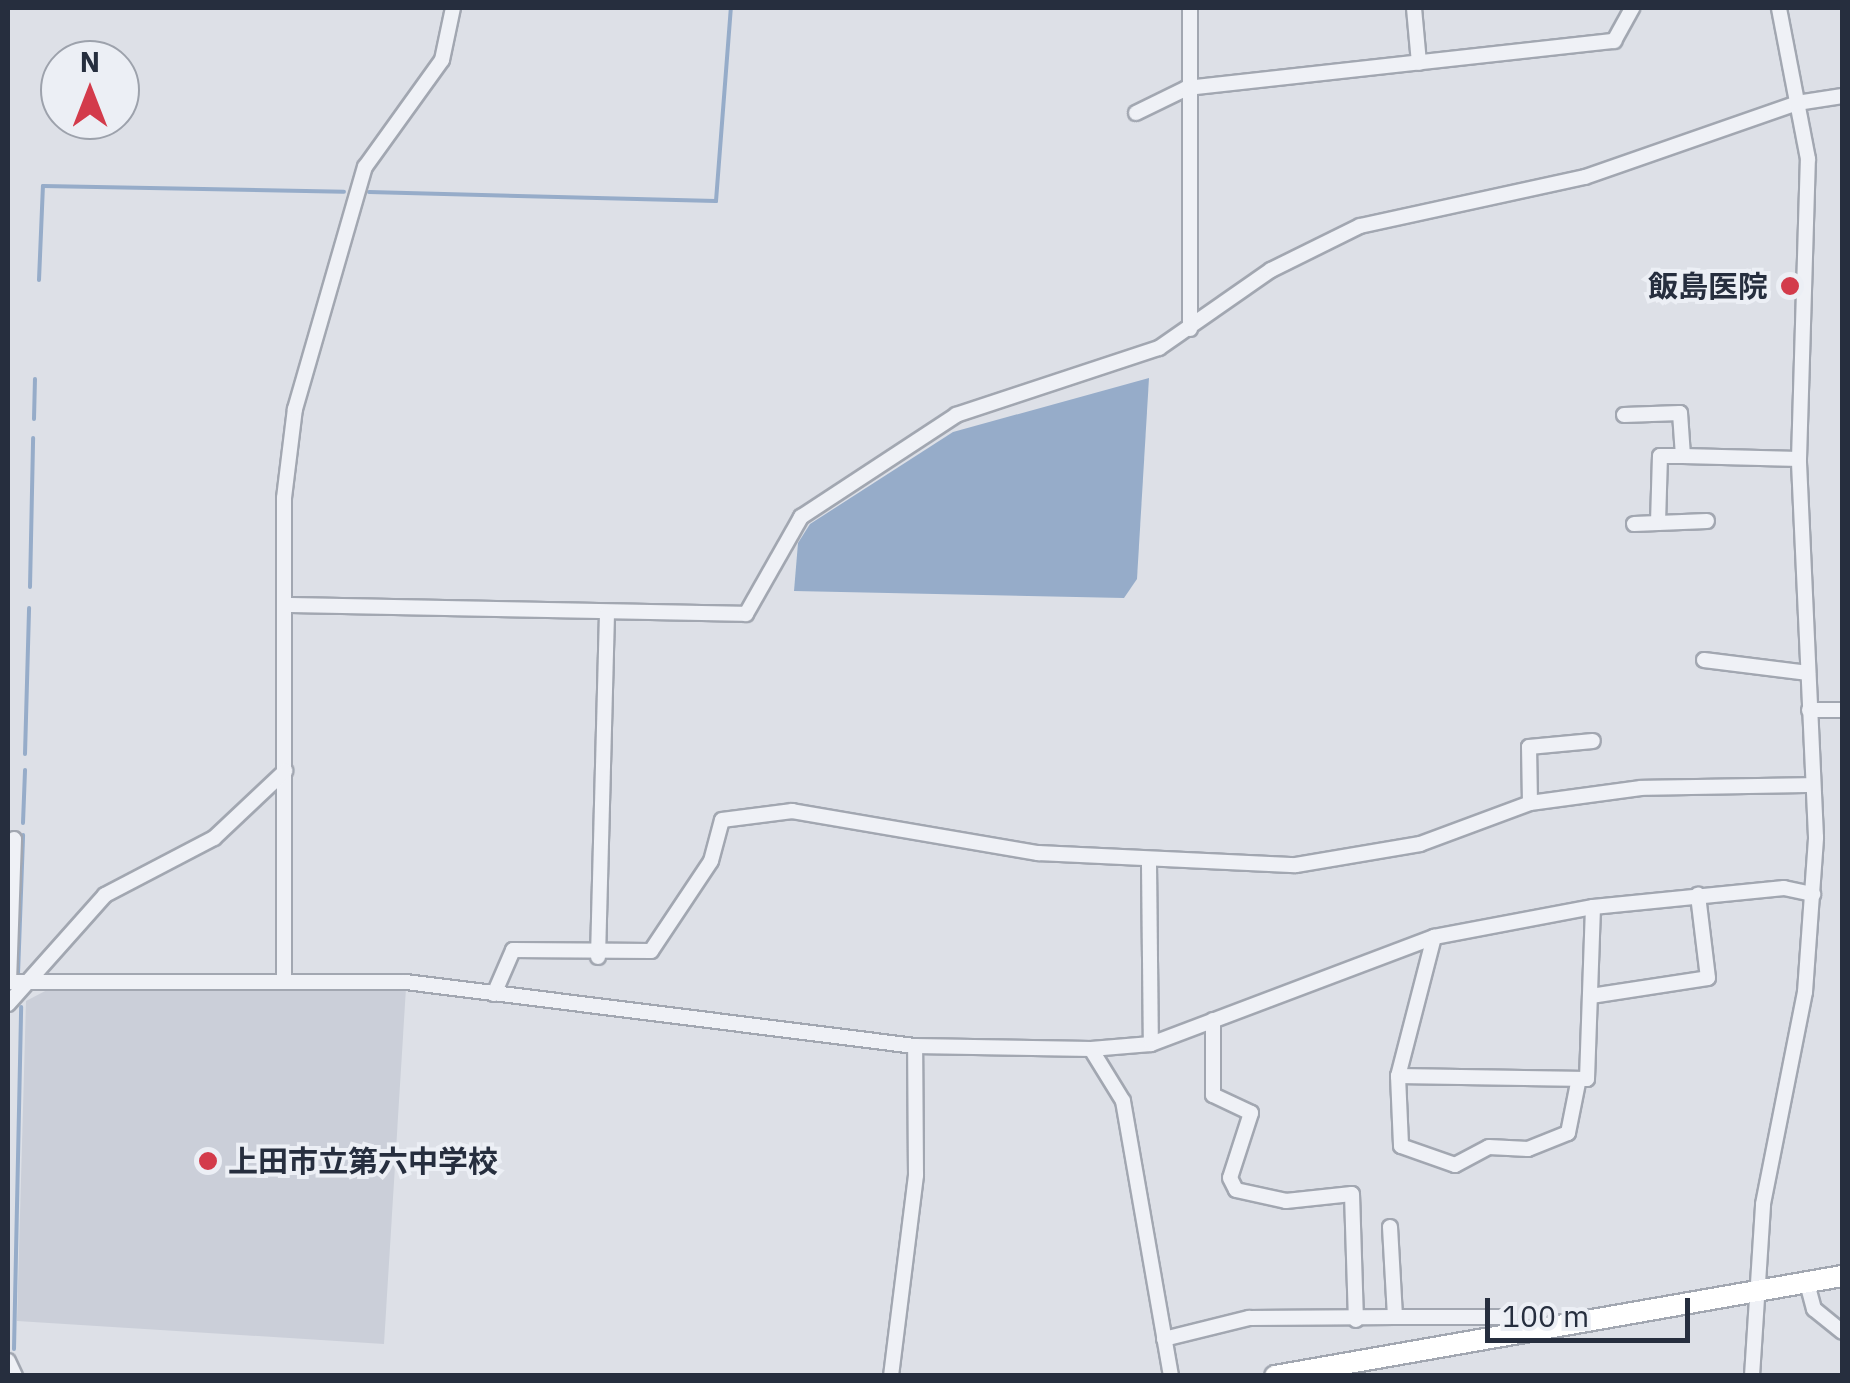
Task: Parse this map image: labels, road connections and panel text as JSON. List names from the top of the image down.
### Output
{
  "places": ["飯島医院", "上田市立第六中学校"],
  "scale_bar": "100 m",
  "north": "top"
}
